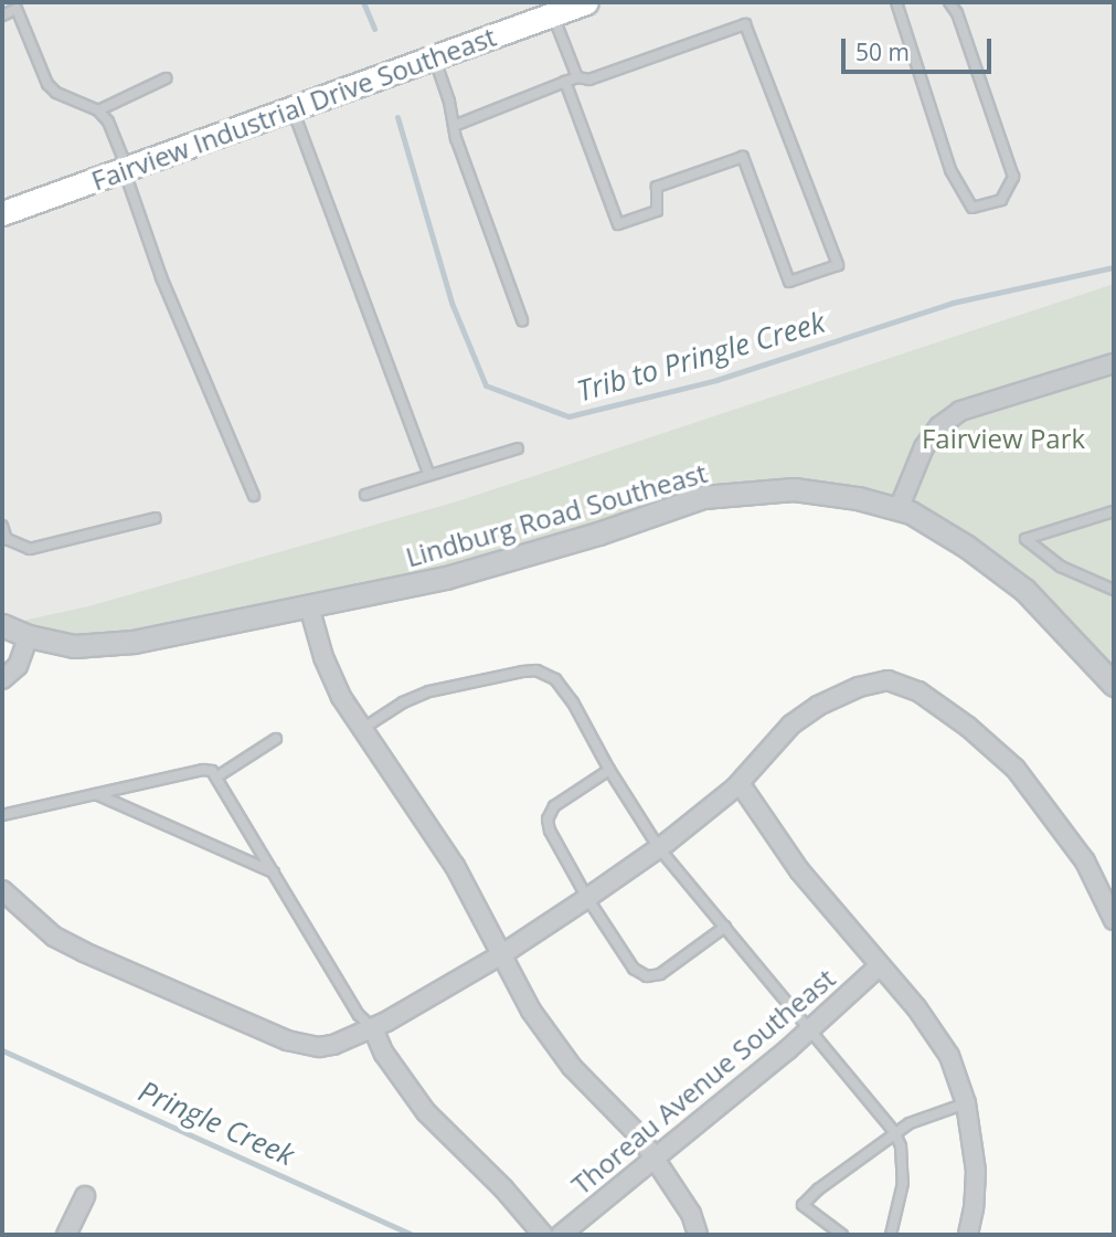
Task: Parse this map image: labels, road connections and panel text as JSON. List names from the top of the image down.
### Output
{
  "streets": {
    "main road": ["Fairview Industrial Drive Southeast"],
    "street": ["Lindburg Road Southeast", "Thoreau Avenue Southeast"]
  },
  "water": ["Trib to Pringle Creek", "Pringle Creek"],
  "parks": ["Fairview Park"],
  "scale_bar": "50 m"
}
